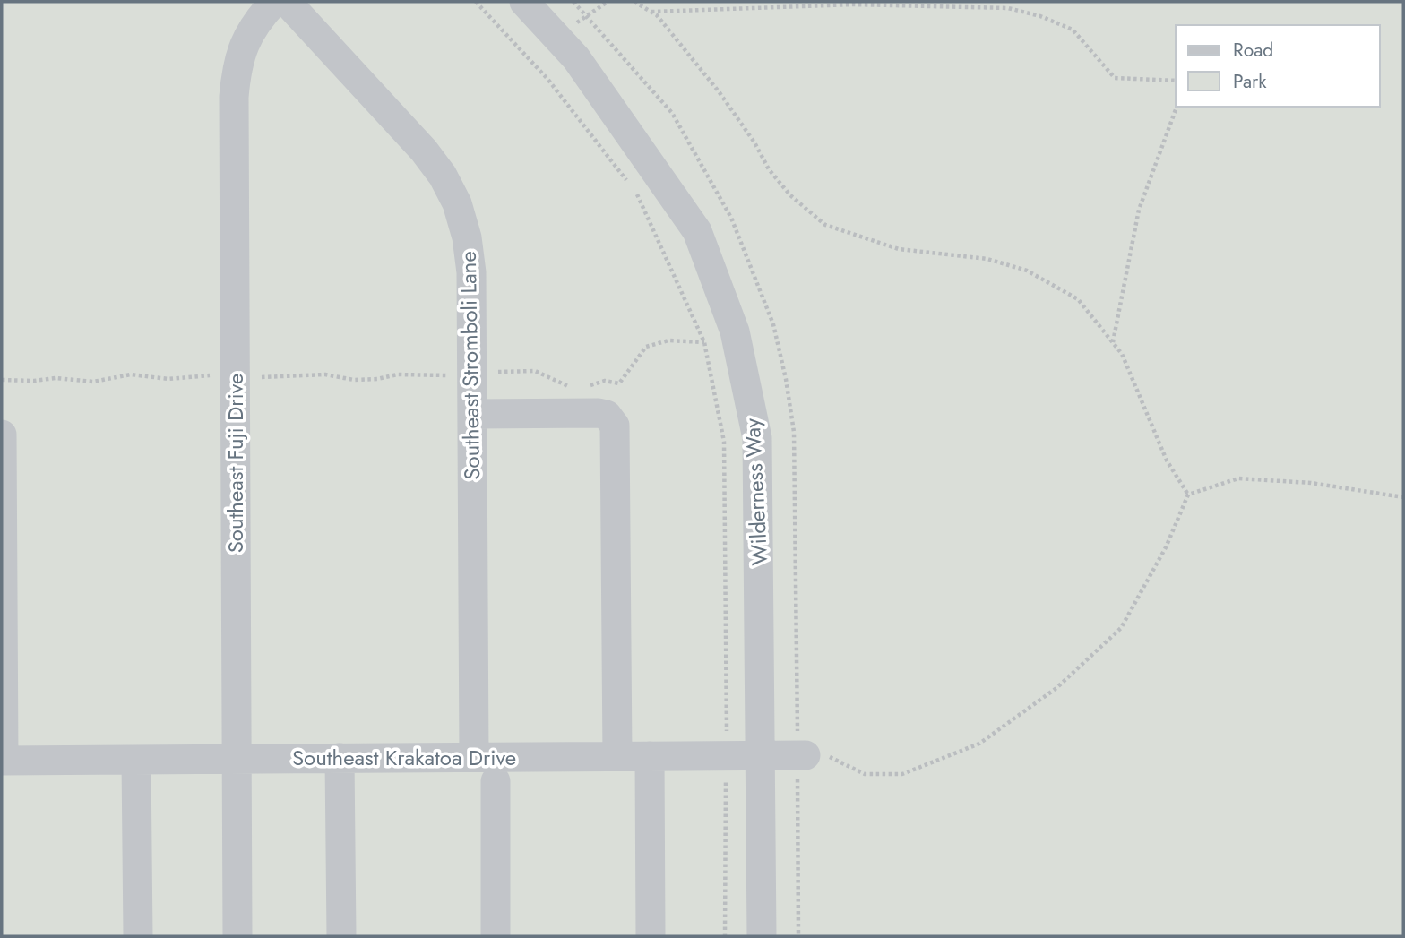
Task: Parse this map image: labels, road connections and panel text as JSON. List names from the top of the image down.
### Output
{
  "streets": {
    "street": [
      "Southeast Stromboli Lane",
      "Southeast Fuji Drive",
      "Wilderness Way",
      "Southeast Krakatoa Drive"
    ]
  },
  "crossings": [
    ["Southeast Stromboli Lane", "Southeast Krakatoa Drive"],
    ["Southeast Fuji Drive", "Southeast Krakatoa Drive"],
    ["Wilderness Way", "Southeast Krakatoa Drive"]
  ],
  "legend": ["Road", "Park"]
}
